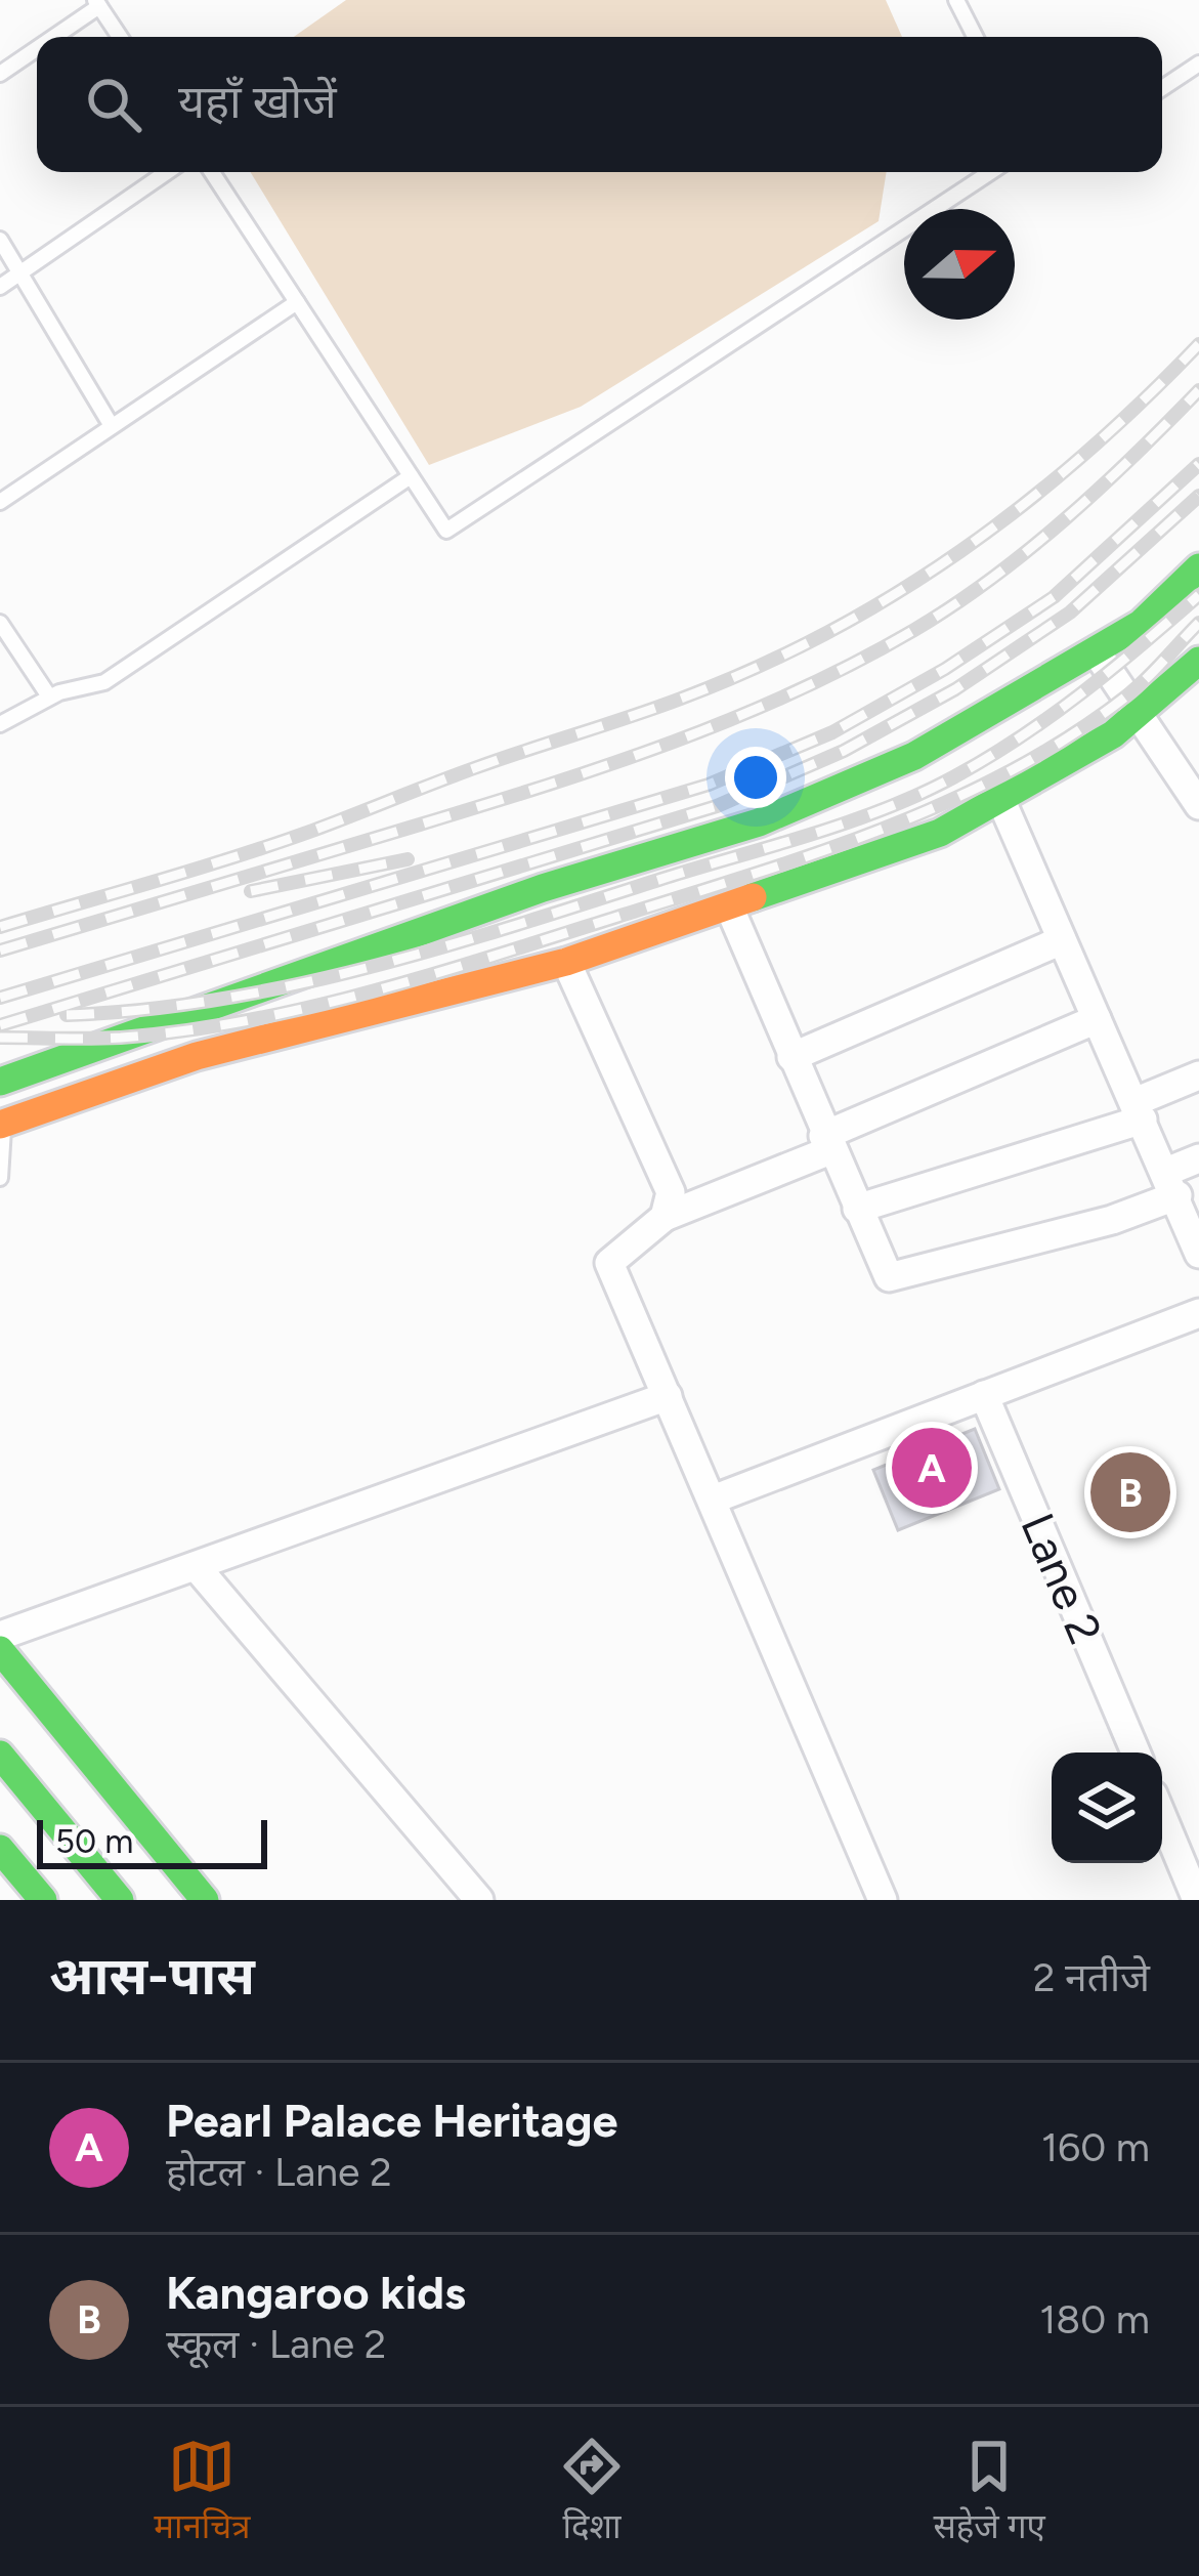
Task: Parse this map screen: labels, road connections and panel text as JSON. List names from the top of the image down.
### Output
{
  "streets": {
    "street": ["Lane 2"]
  },
  "scale_bar": "50 m",
  "north": "right",
  "page": {
    "search": "यहाँ खोजें",
    "pins": ["A", "B"],
    "scale": "50 m",
    "heading": ["आस-पास", "2 नतीजे"],
    "list": [
      {
        "mark": "A",
        "name": "Pearl Palace Heritage",
        "note": "होटल · Lane 2",
        "value": "160 m"
      },
      {
        "mark": "B",
        "name": "Kangaroo kids",
        "note": "स्कूल · Lane 2",
        "value": "180 m"
      }
    ],
    "nav": ["मानचित्र", "दिशा", "सहेजे गए"]
  }
}
